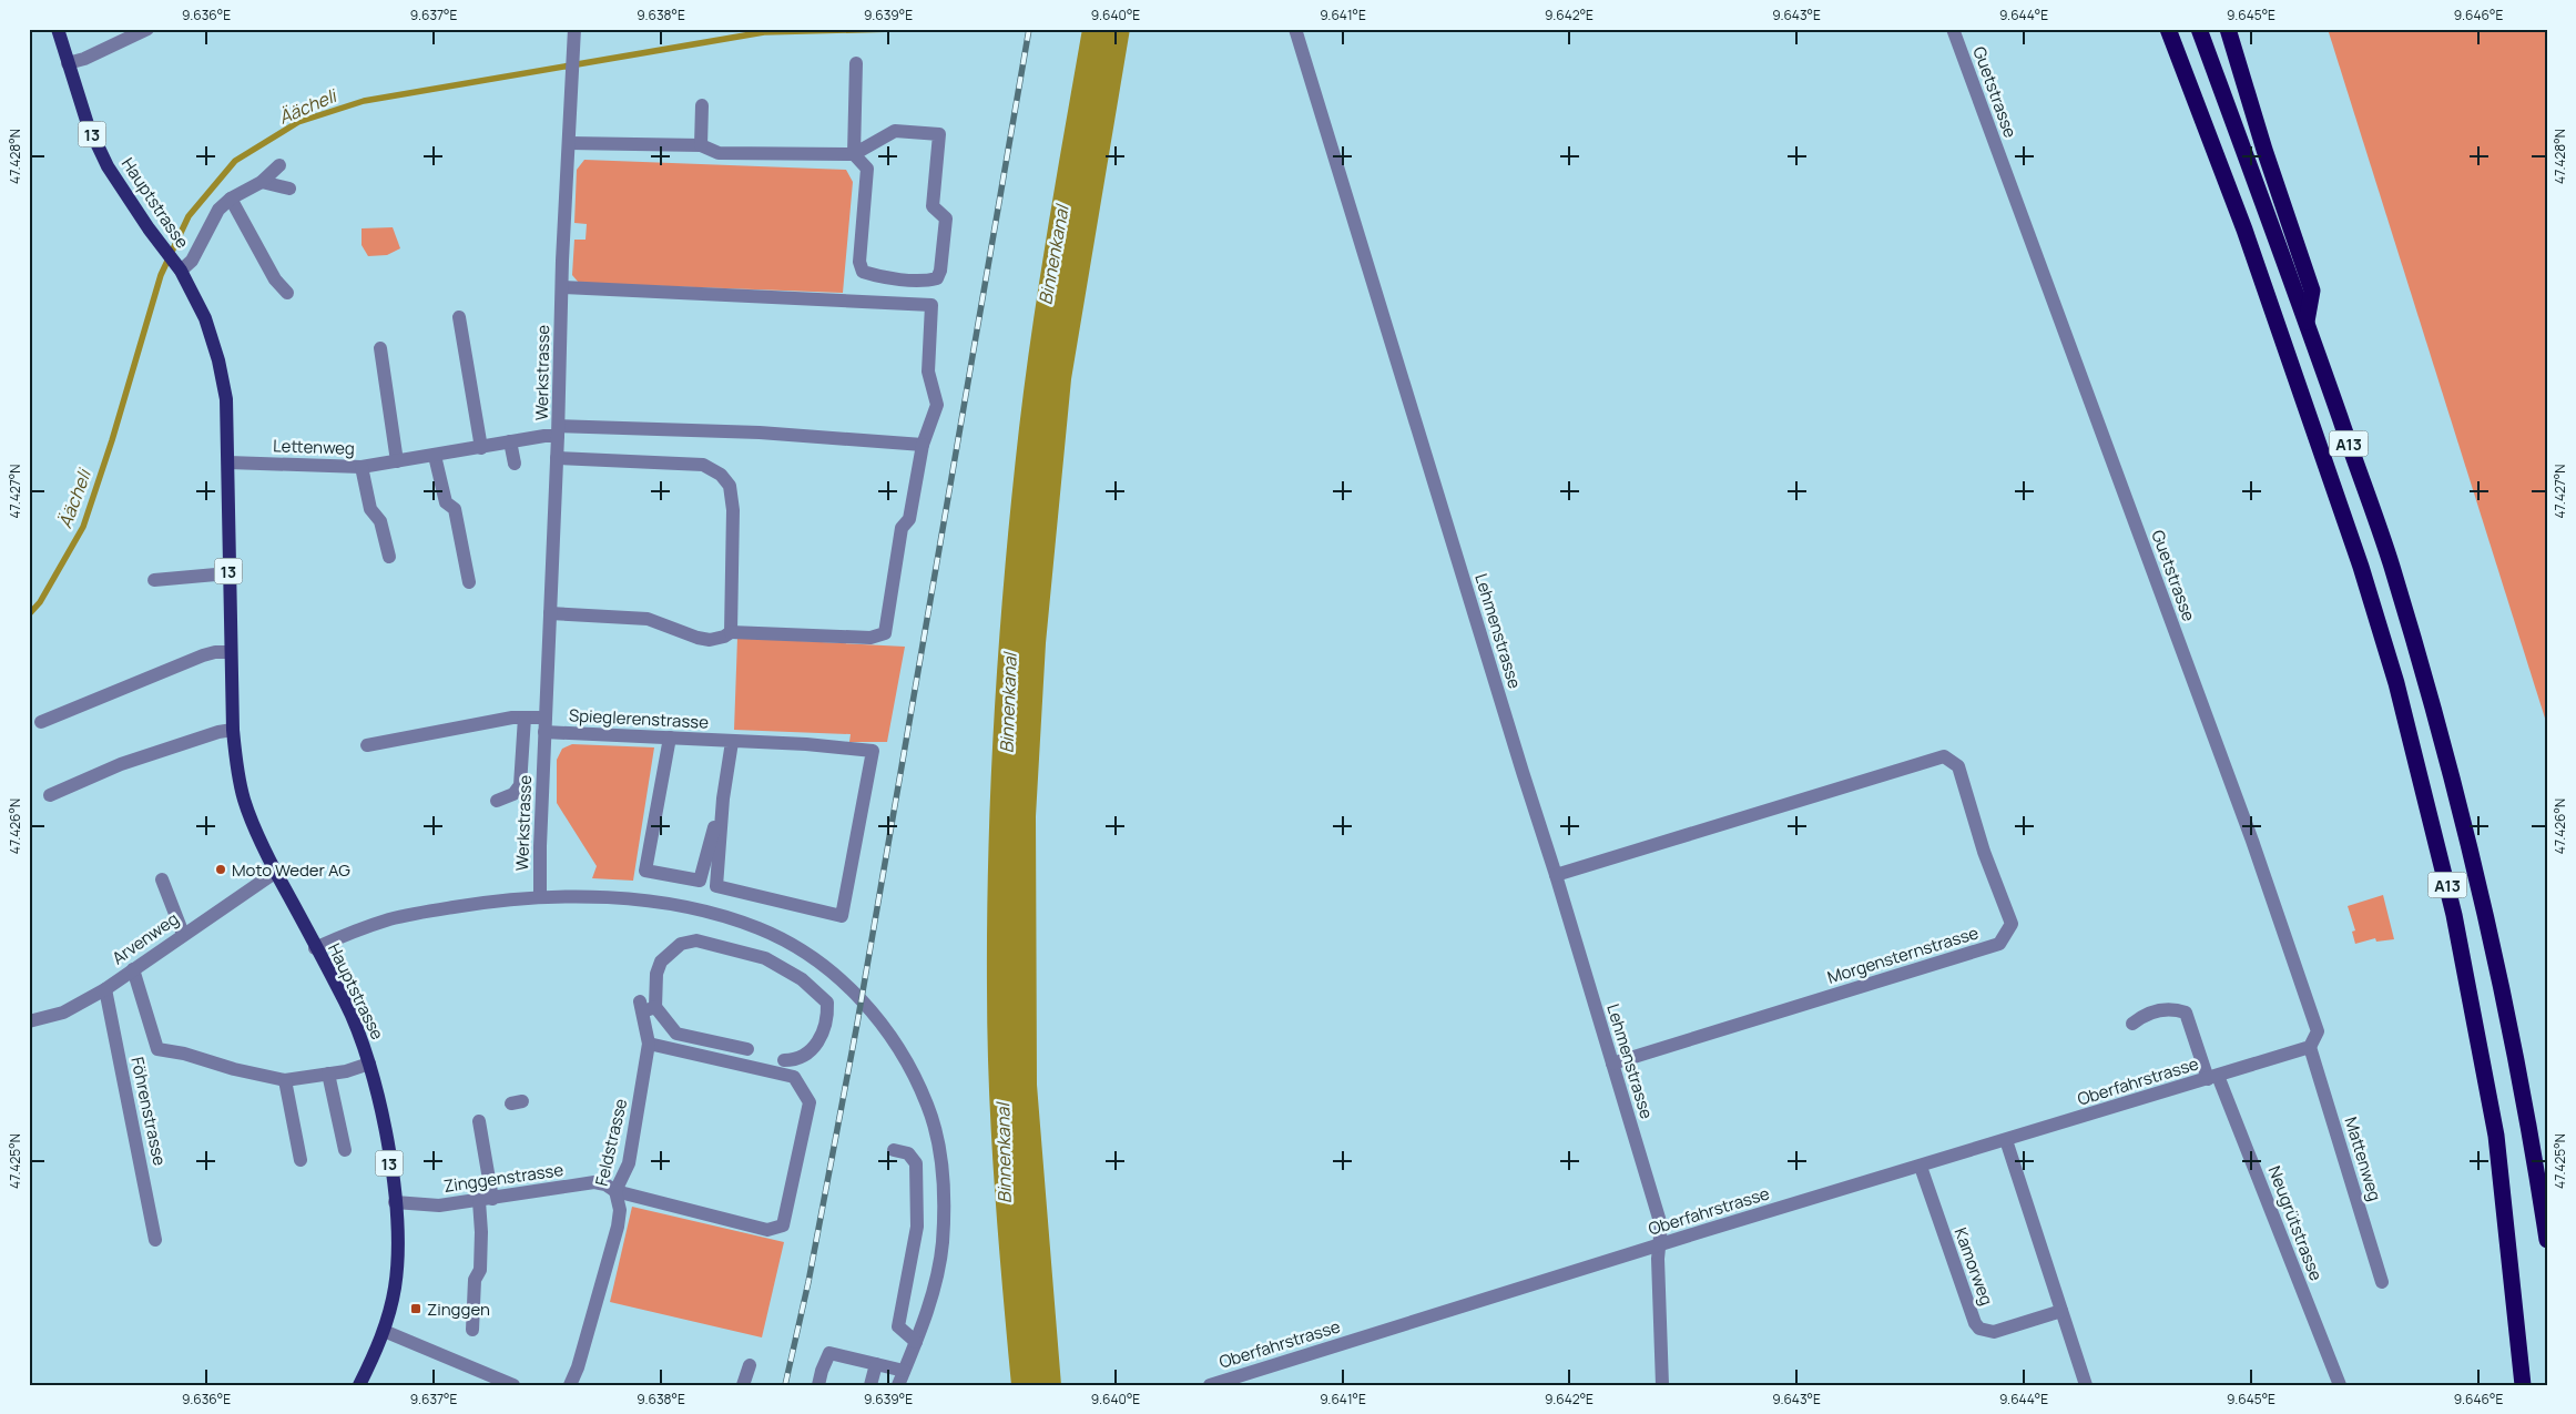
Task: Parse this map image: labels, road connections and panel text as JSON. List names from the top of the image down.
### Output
{
  "streets": {
    "highway": ["A13"],
    "main road": ["13", "Hauptstrasse"],
    "street": [
      "Guetstrasse",
      "Werkstrasse",
      "Lettenweg",
      "Lehmenstrasse",
      "Spieglerenstrasse",
      "Arvenweg",
      "Morgensternstrasse",
      "Oberfahrstrasse",
      "Föhrenstrasse",
      "Feldstrasse",
      "Mattenweg",
      "Zinggenstrasse",
      "Neugrütstrasse",
      "Kamorweg"
    ]
  },
  "crossings": [
    ["Guetstrasse", "Mattenweg"],
    ["Hauptstrasse", "Lettenweg"],
    ["Hauptstrasse", "Arvenweg"],
    ["Hauptstrasse", "Zinggenstrasse"],
    ["Werkstrasse", "Lettenweg"],
    ["Werkstrasse", "Spieglerenstrasse"],
    ["Lehmenstrasse", "Morgensternstrasse"],
    ["Lehmenstrasse", "Oberfahrstrasse"],
    ["Arvenweg", "Föhrenstrasse"],
    ["Oberfahrstrasse", "Neugrütstrasse"],
    ["Oberfahrstrasse", "Kamorweg"],
    ["Feldstrasse", "Zinggenstrasse"]
  ],
  "water": ["Äächeli", "Binnenkanal"],
  "places": {
    "other": ["Moto Weder AG"],
    "transit": ["Zinggen"]
  },
  "coordinates": [
    "9.636°E",
    "9.637°E",
    "9.638°E",
    "9.639°E",
    "9.640°E",
    "9.641°E",
    "9.642°E",
    "9.643°E",
    "9.644°E",
    "9.645°E",
    "9.646°E",
    "47.428°N",
    "47.427°N",
    "47.426°N",
    "47.425°N"
  ]
}
